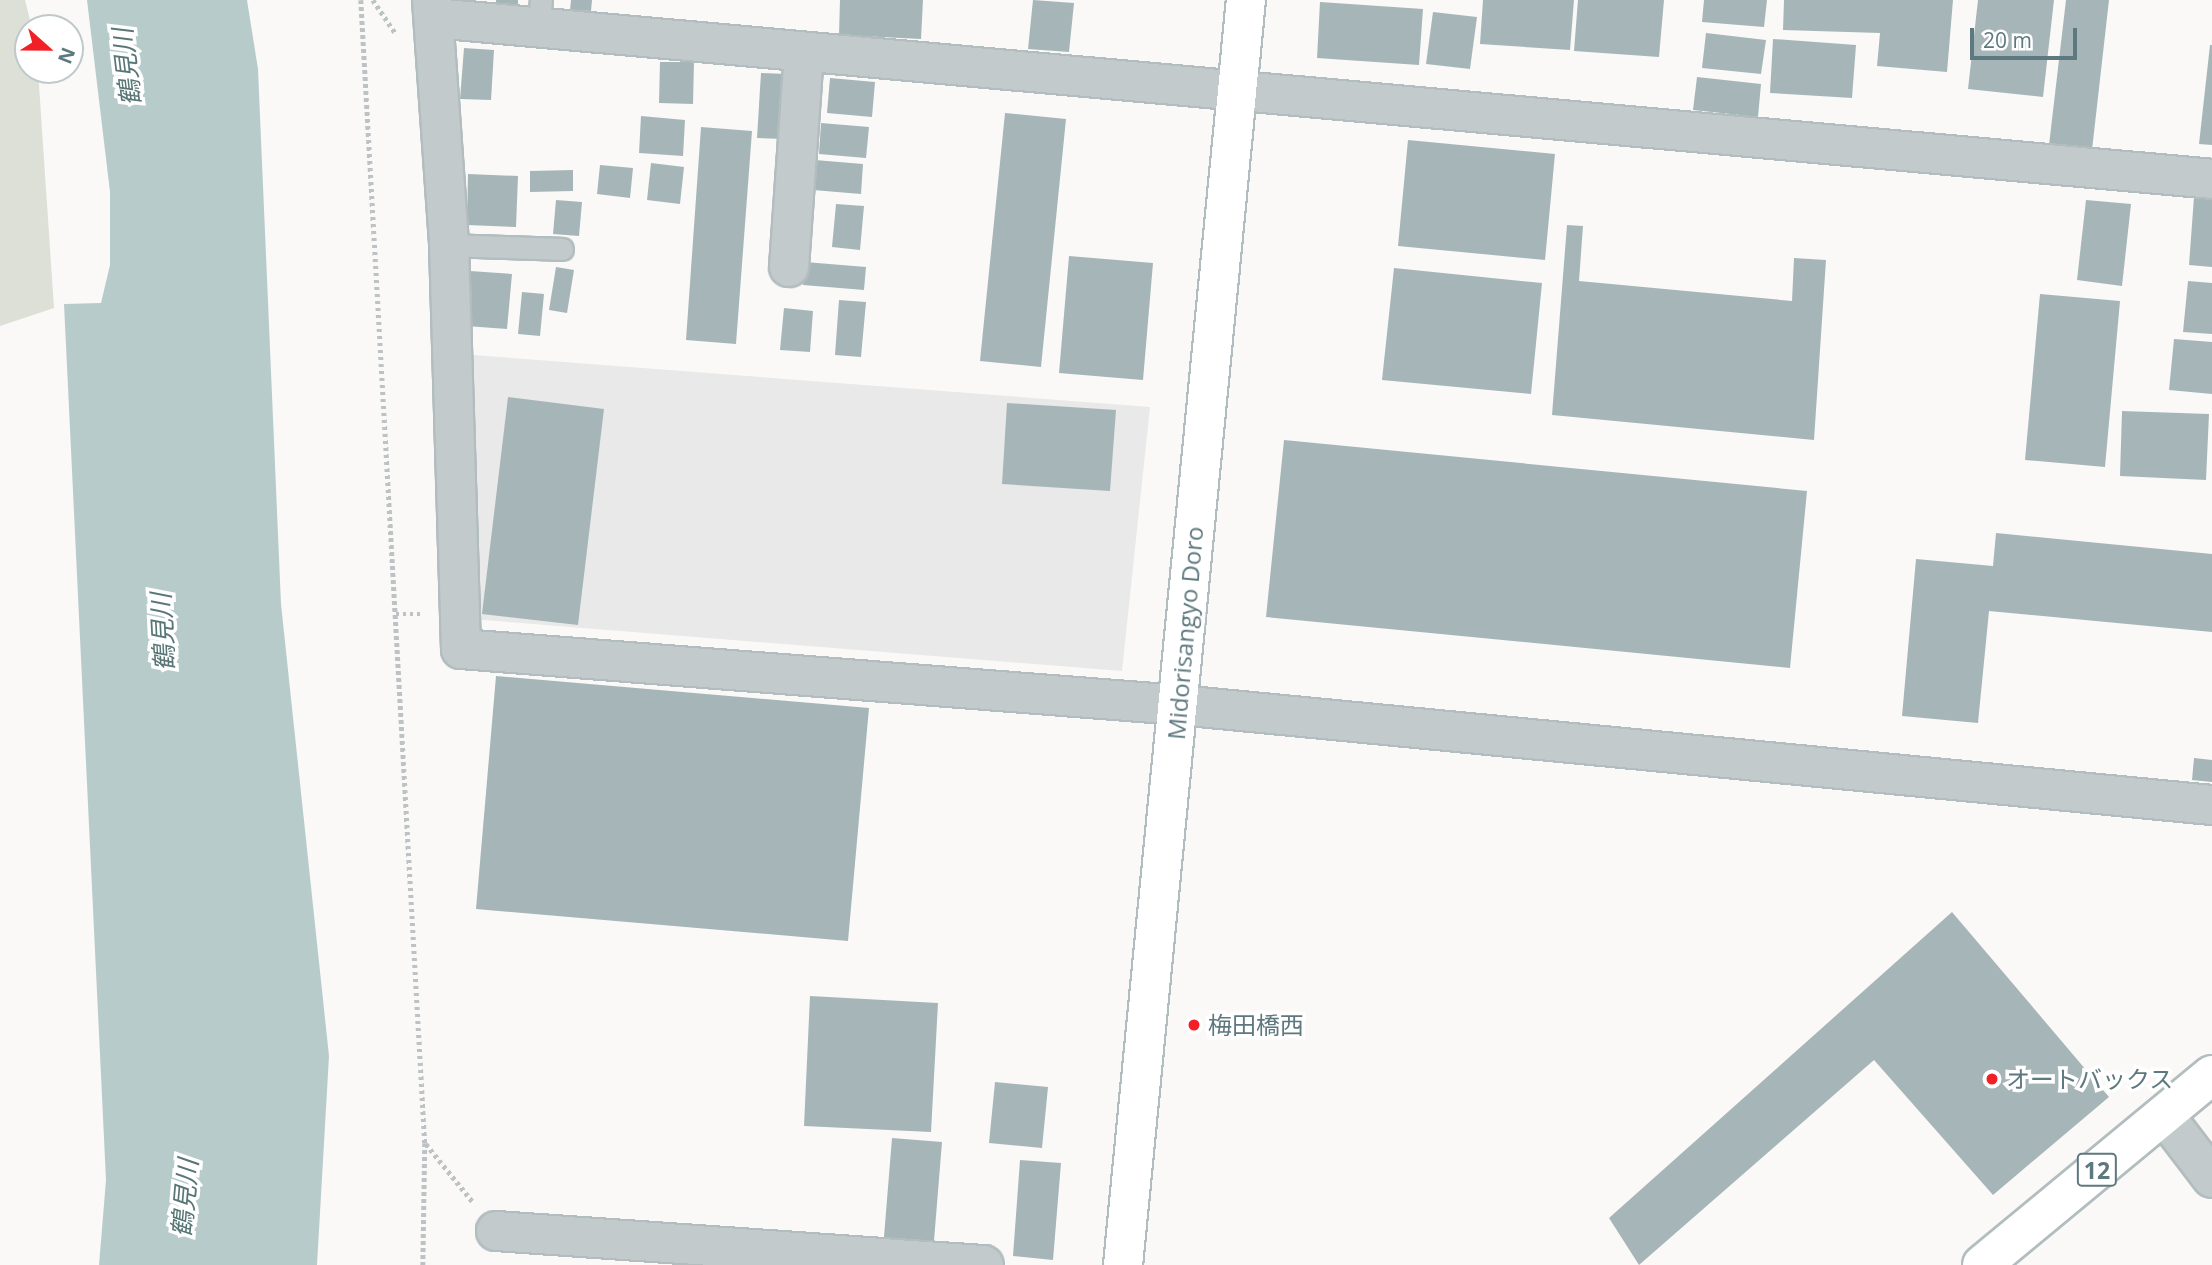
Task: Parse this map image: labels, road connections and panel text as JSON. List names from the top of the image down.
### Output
{
  "streets": {
    "street": ["Midorisangyo Doro", "12"]
  },
  "water": ["鶴見川"],
  "places": ["梅田橋西", "オートバックス"],
  "scale_bar": "20 m",
  "north": "right"
}
